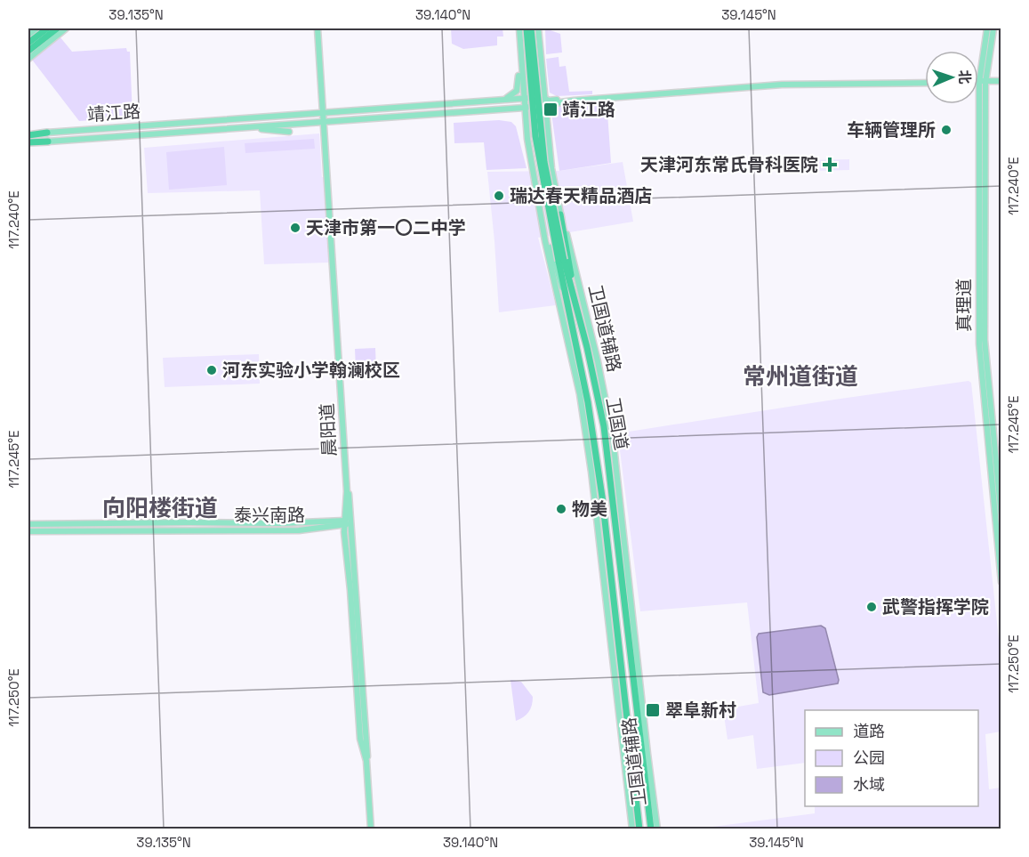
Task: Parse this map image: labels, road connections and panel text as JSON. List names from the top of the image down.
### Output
{
  "streets": {
    "highway": ["靖江路", "卫国道"],
    "main road": [
      "真理道",
      "卫国道辅路",
      "晨阳道",
      "泰兴南路"
    ]
  },
  "crossings": [
    ["靖江路", "卫国道辅路"],
    ["靖江路", "晨阳道"],
    ["晨阳道", "泰兴南路"]
  ],
  "districts": ["常州道街道", "向阳楼街道"],
  "places": {
    "transit": ["靖江路", "翠阜新村"],
    "other": [
      "车辆管理所",
      "瑞达春天精品酒店",
      "天津市第一〇二中学",
      "河东实验小学翰澜校区",
      "物美",
      "武警指挥学院"
    ],
    "health": ["天津河东常氏骨科医院"]
  },
  "legend": ["道路", "公园", "水域"],
  "north": "right",
  "coordinates": [
    "39.135°N",
    "39.140°N",
    "39.145°N",
    "117.240°E",
    "117.245°E",
    "117.250°E"
  ]
}
